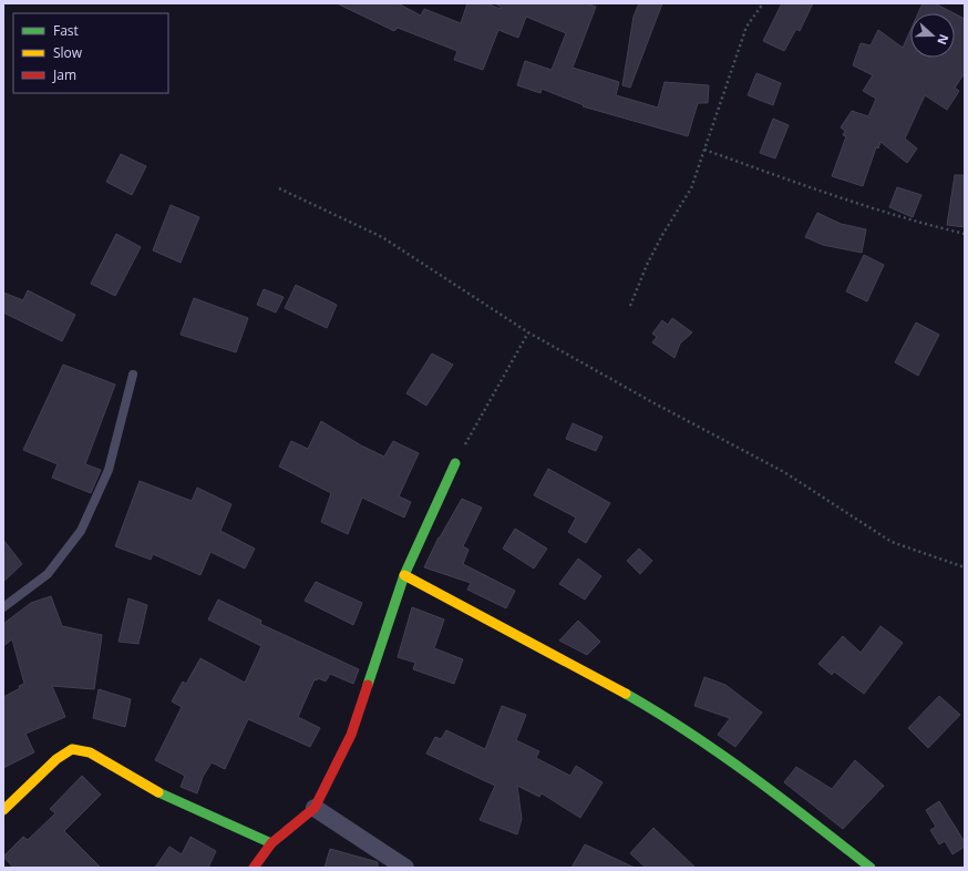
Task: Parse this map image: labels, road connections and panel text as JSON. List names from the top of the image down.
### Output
{
  "legend": ["Fast", "Slow", "Jam"],
  "north": "right"
}
